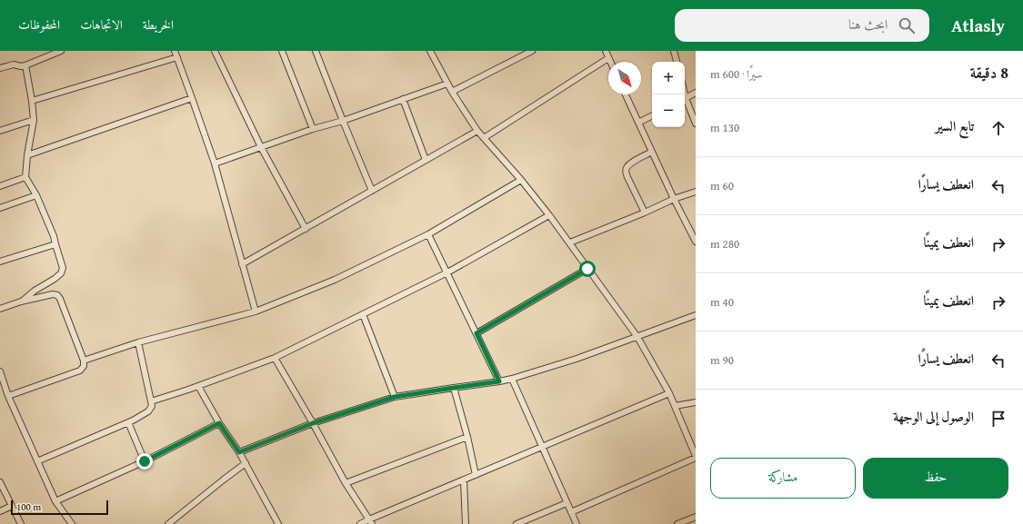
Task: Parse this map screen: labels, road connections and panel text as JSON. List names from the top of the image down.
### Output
{
  "scale_bar": "100 m",
  "north": "bottom right",
  "page": {
    "header": "Atlasly",
    "search": "ابحث هنا",
    "nav": ["الخريطة", "الاتجاهات", "المحفوظات"],
    "heading": ["8 دقيقة", "سيرًا · 600 m"],
    "map_buttons": ["+", "−"],
    "list": [
      ["تابع السير", "130 m"],
      ["انعطف يسارًا", "60 m"],
      ["انعطف يمينًا", "280 m"],
      ["انعطف يمينًا", "40 m"],
      ["انعطف يسارًا", "90 m"],
      "الوصول إلى الوجهة"
    ],
    "buttons": ["حفظ", "مشاركة"],
    "scale": "100 m"
  }
}
